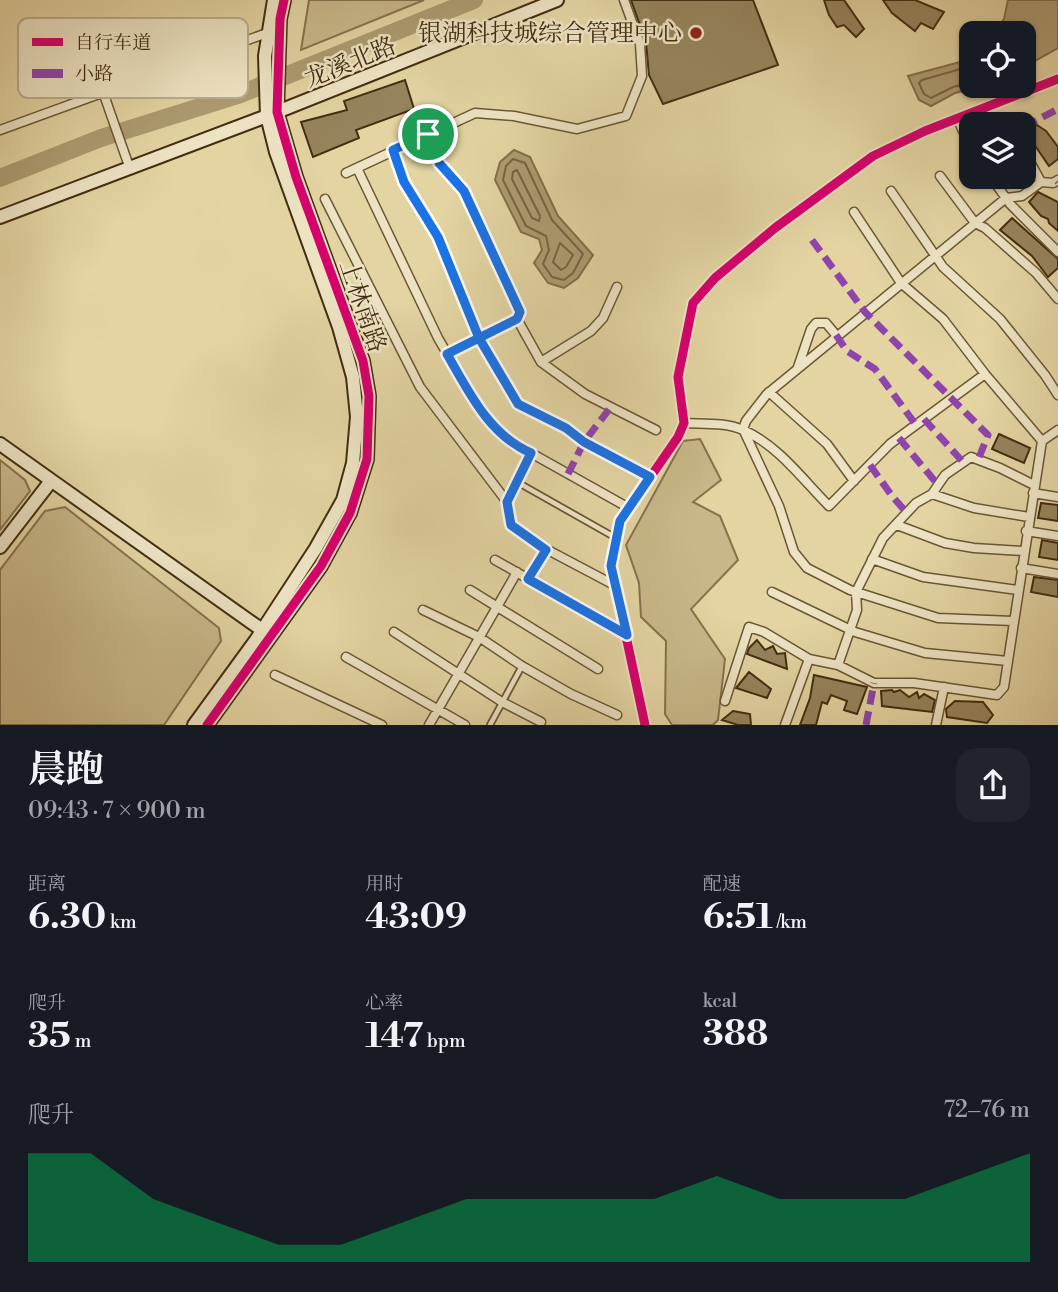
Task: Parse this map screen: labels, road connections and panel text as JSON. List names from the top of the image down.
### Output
{
  "streets": {
    "street": ["龙溪北路", "上林南路"]
  },
  "crossings": [
    ["龙溪北路", "上林南路"]
  ],
  "places": ["银湖科技城综合管理中心"],
  "legend": ["自行车道", "小路"],
  "page": {
    "heading": ["晨跑", "09:43 · 7 × 900 m"],
    "stats": [
      ["距离", "6.30 km"],
      ["用时", "43:09"],
      ["配速", "6:51 /km"],
      ["爬升", "35 m"],
      ["心率", "147 bpm"],
      ["kcal", "388"]
    ],
    "chart": ["爬升", "72–76 m"]
  }
}
